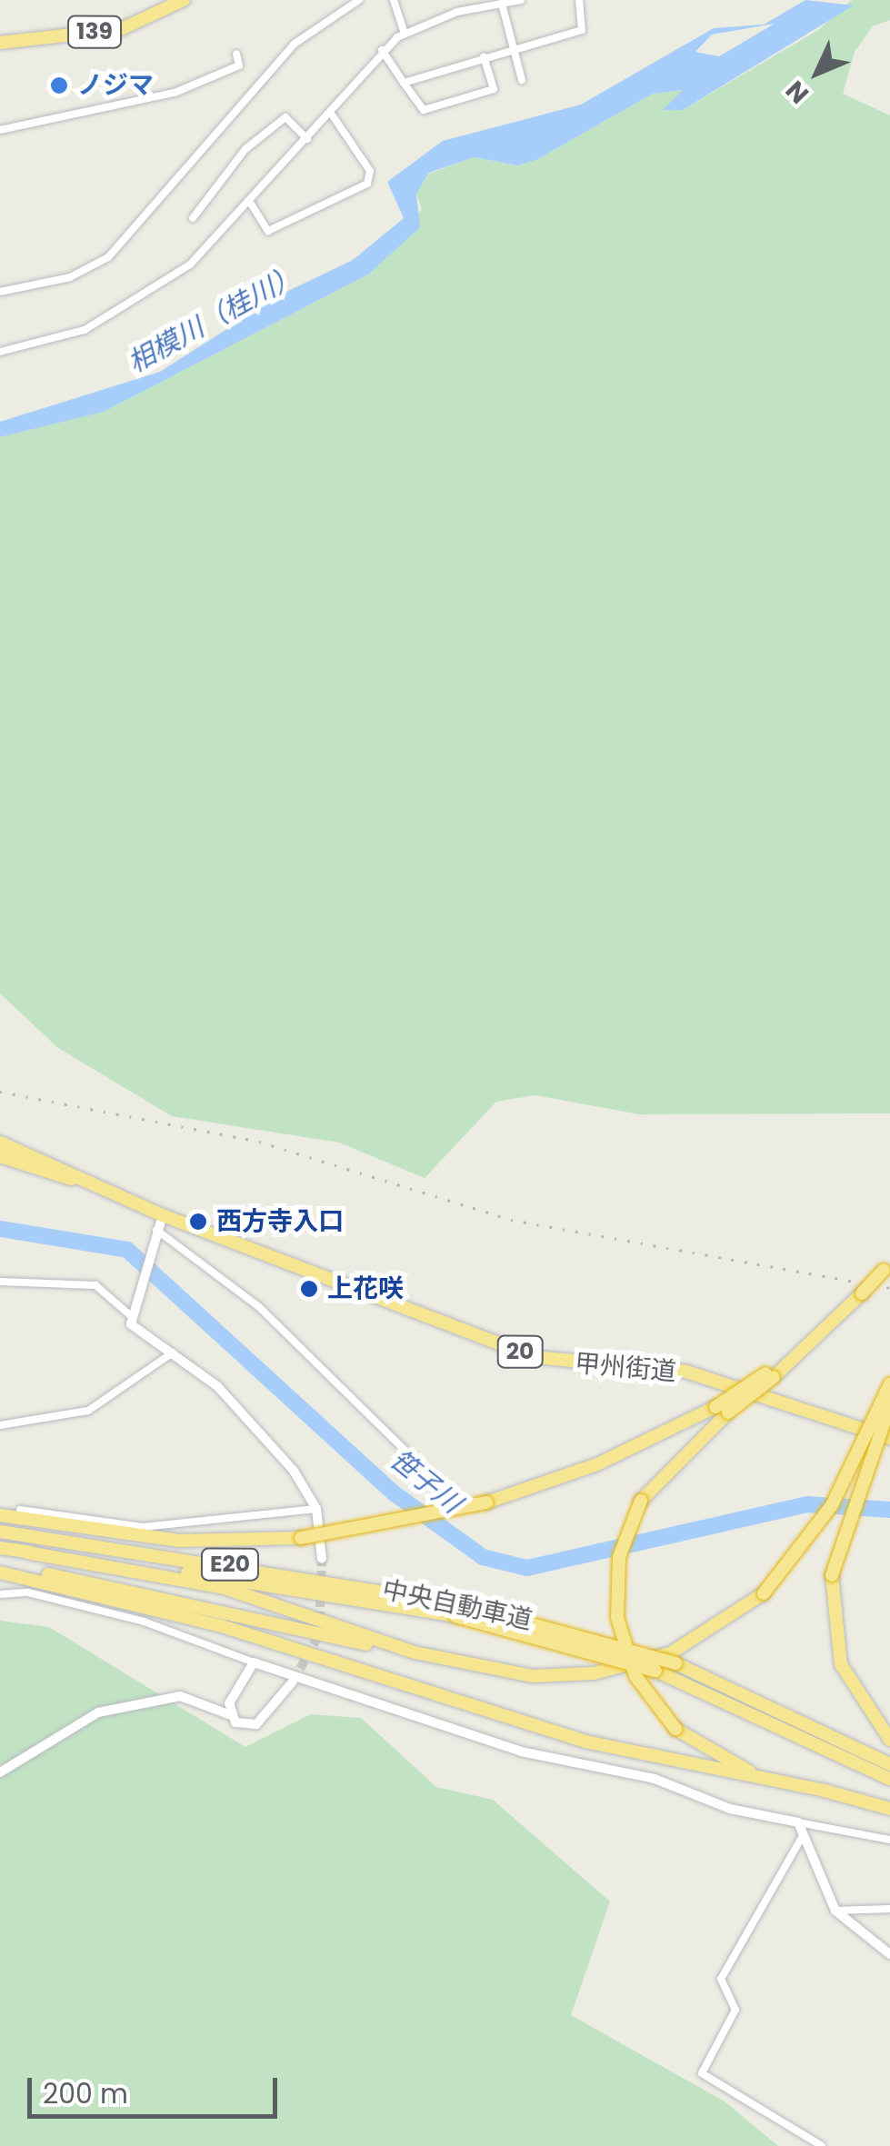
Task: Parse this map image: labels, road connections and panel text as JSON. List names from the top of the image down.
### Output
{
  "streets": {
    "highway": [
      "139",
      "20",
      "甲州街道",
      "E20",
      "中央自動車道"
    ]
  },
  "water": ["相模川（桂川）", "笹子川"],
  "places": ["ノジマ", "西方寺入口", "上花咲"],
  "scale_bar": "200 m",
  "north": "bottom left"
}
